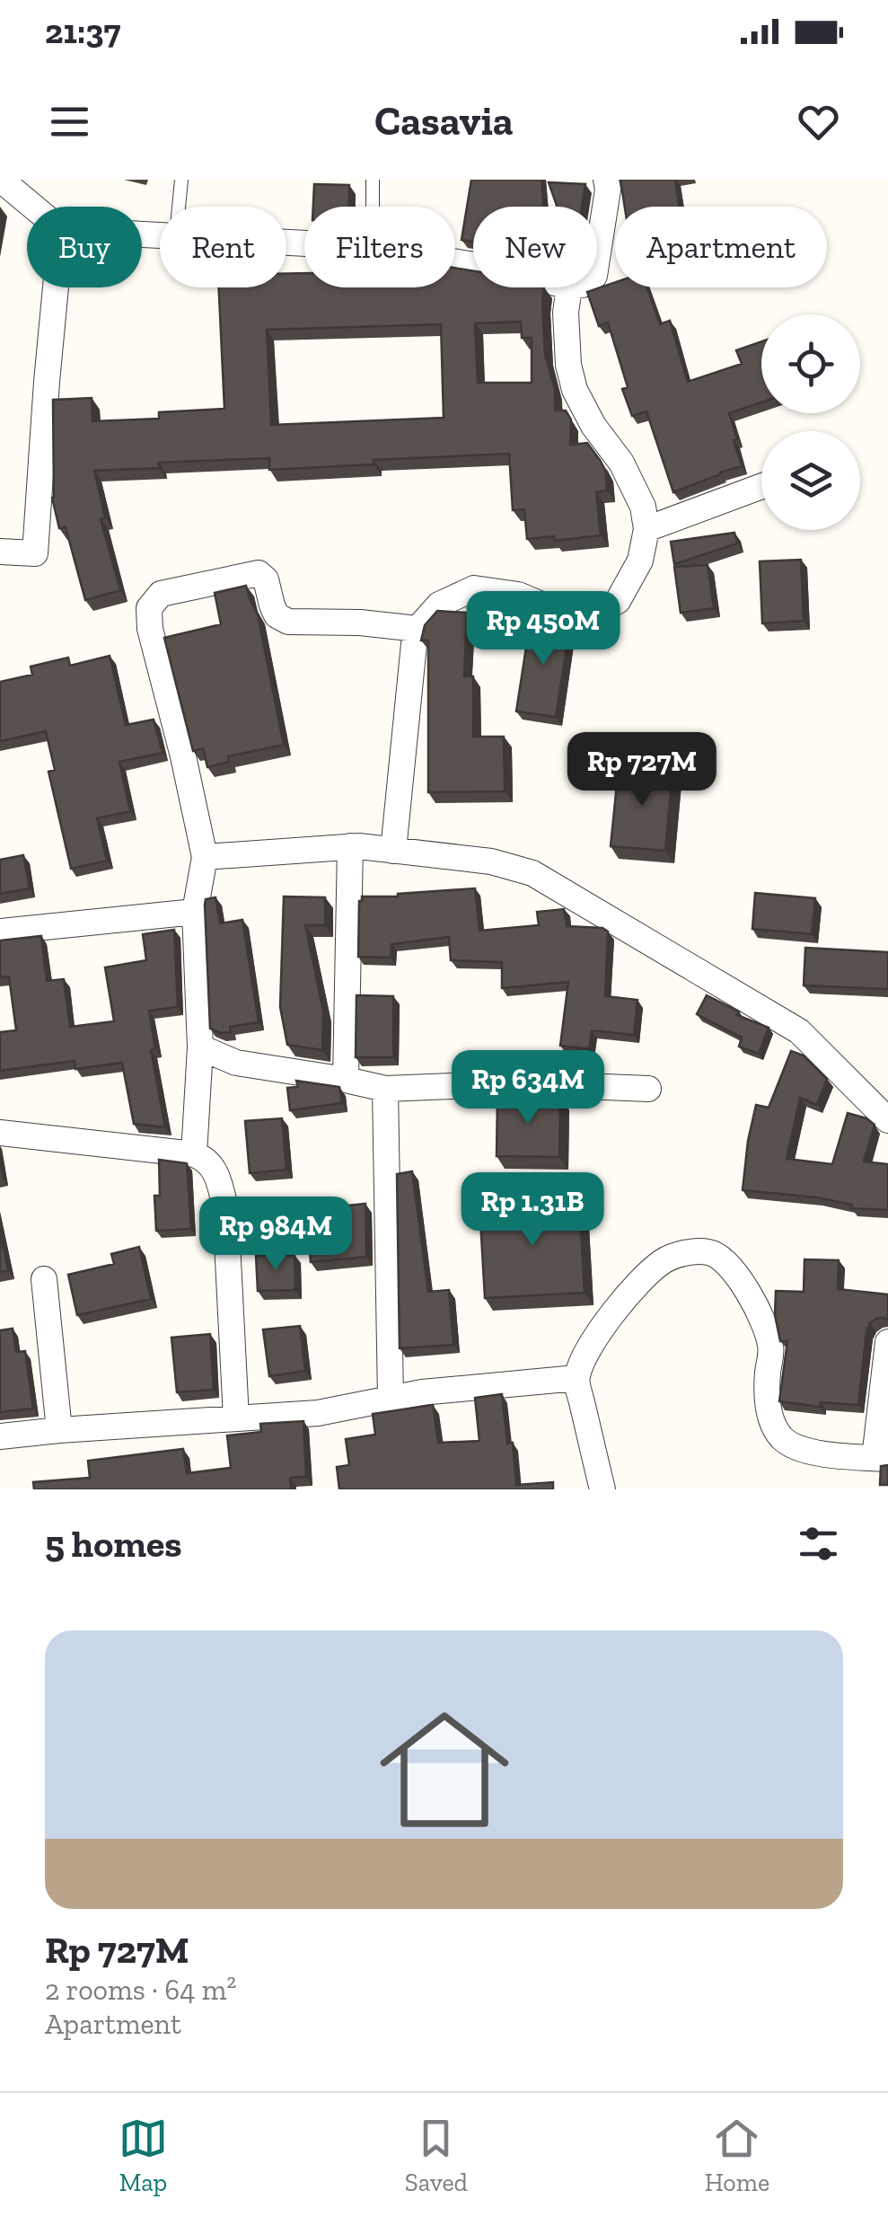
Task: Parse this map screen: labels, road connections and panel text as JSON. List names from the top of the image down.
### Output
{
  "page": {
    "status": "21:37",
    "header": "Casavia",
    "chip": [
      "Buy",
      "Rent",
      "Filters",
      "New",
      "Apartment"
    ],
    "price": [
      "Rp 450M",
      "Rp 727M",
      "Rp 634M",
      "Rp 1.31B",
      "Rp 984M"
    ],
    "heading": "5 homes",
    "list": [
      {
        "name": "Rp 727M",
        "note": "2 rooms · 64 m² · Apartment"
      }
    ],
    "tabs": ["Map", "Saved", "Home"]
  }
}
